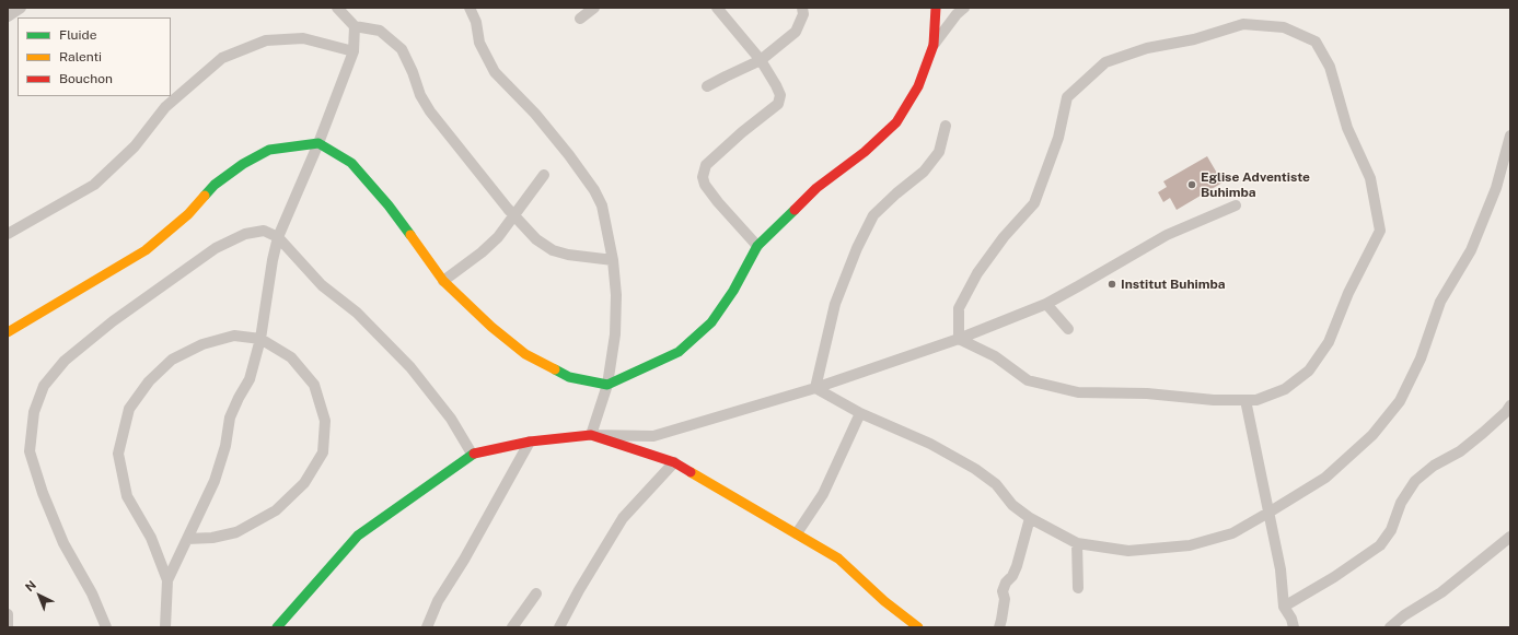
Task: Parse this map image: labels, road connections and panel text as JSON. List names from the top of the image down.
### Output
{
  "places": ["Eglise Adventiste Buhimba", "Institut Buhimba"],
  "legend": ["Fluide", "Ralenti", "Bouchon"],
  "north": "top left"
}
